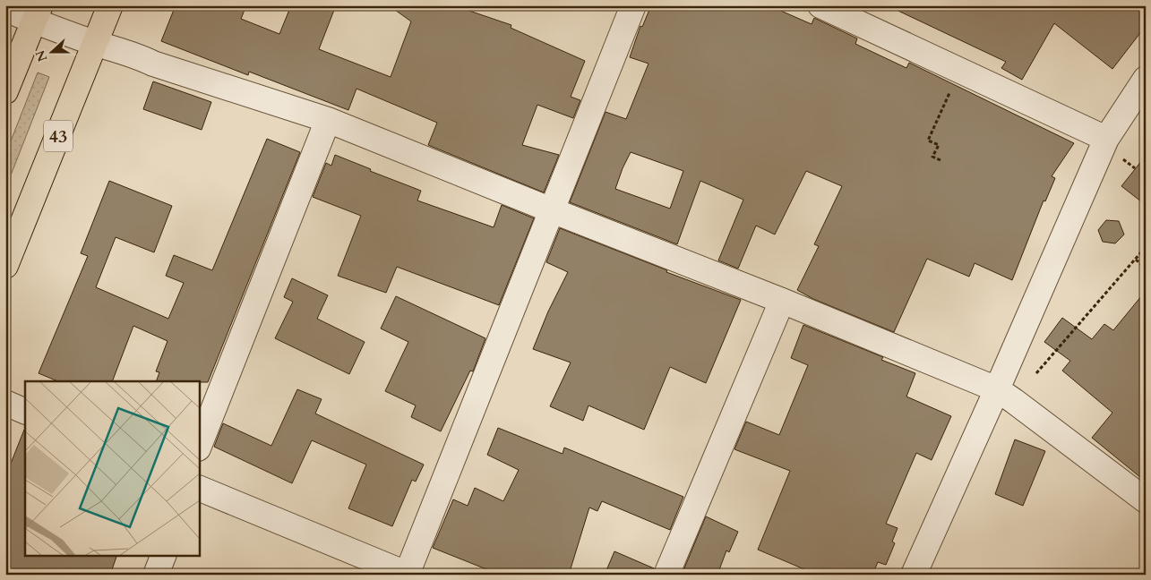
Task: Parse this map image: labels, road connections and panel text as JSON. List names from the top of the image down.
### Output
{
  "streets": {
    "main road": ["43"]
  },
  "north": "left"
}
